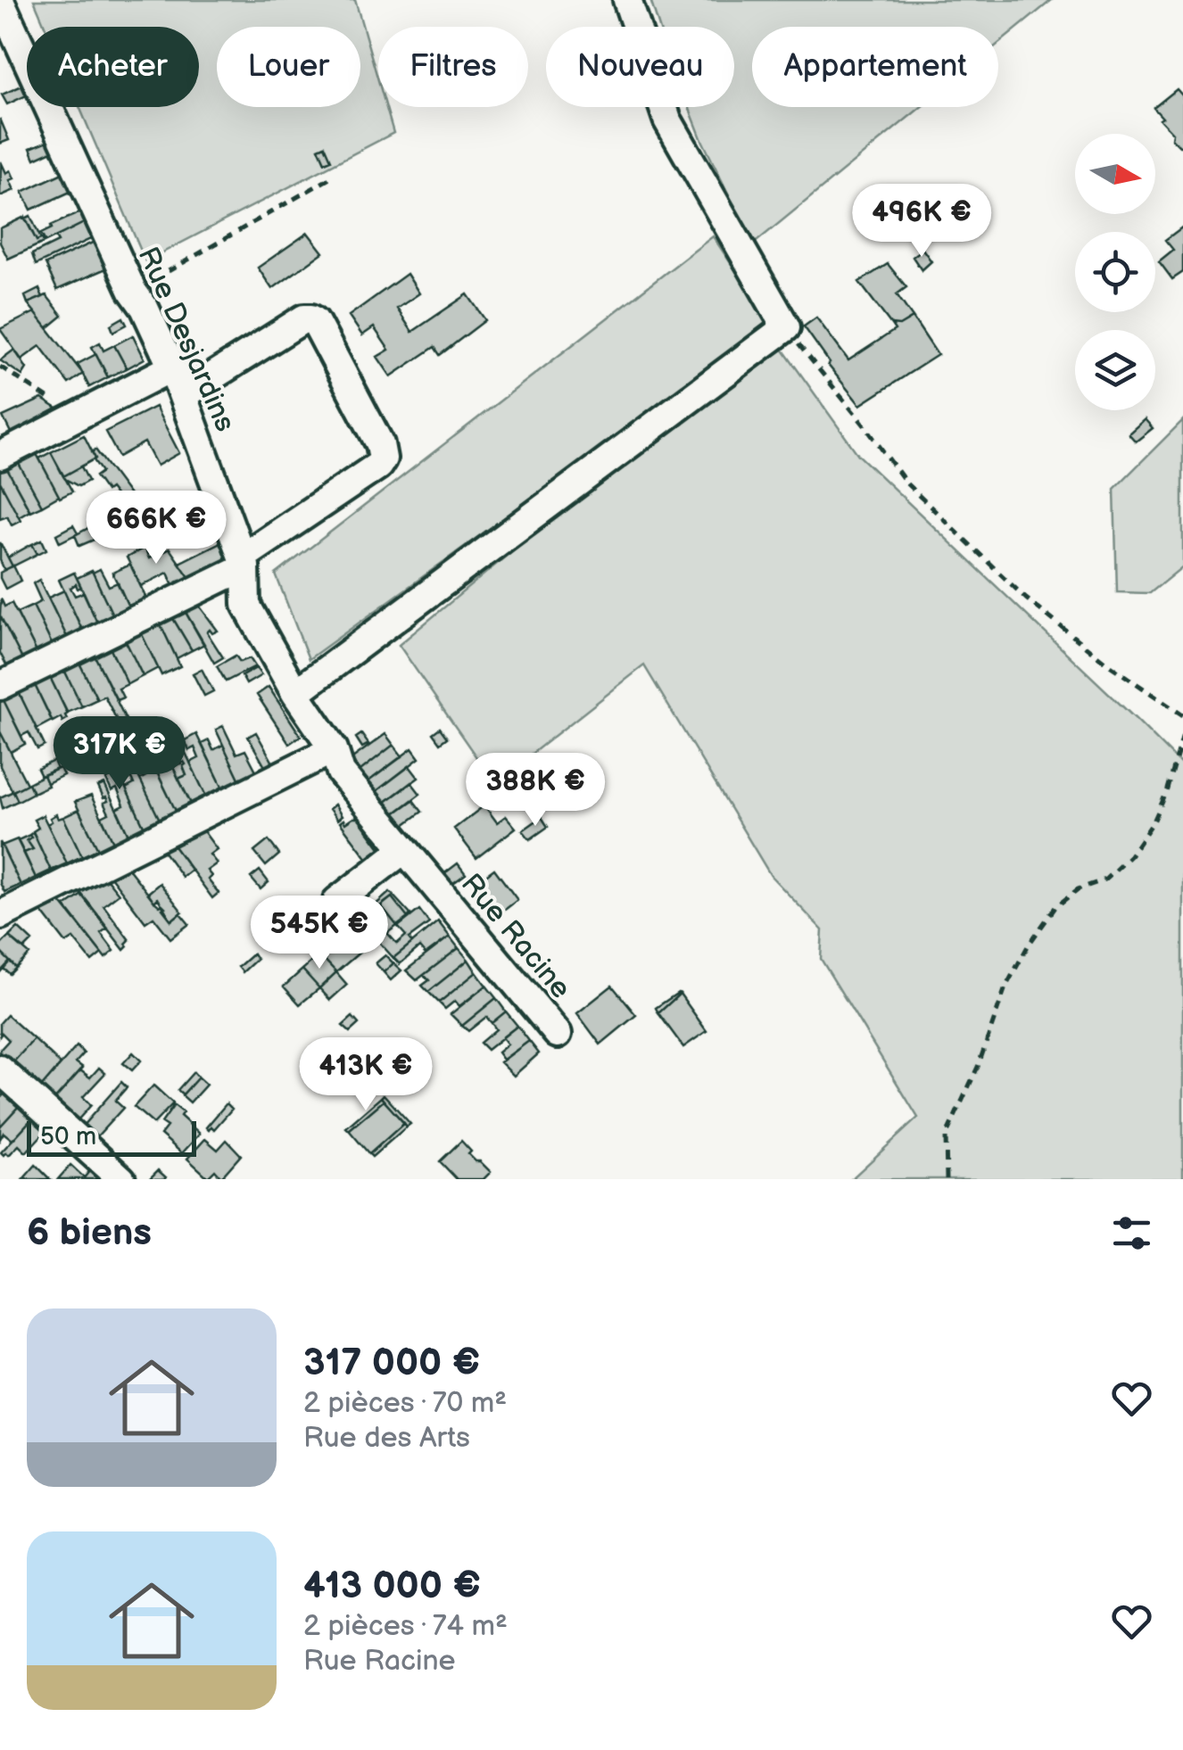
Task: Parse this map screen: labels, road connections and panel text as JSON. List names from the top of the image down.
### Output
{
  "streets": {
    "street": ["Rue Desjardins", "Rue Racine"]
  },
  "crossings": [
    ["Rue Desjardins", "Rue Racine"]
  ],
  "scale_bar": "50 m",
  "north": "right",
  "page": {
    "chip": [
      "Acheter",
      "Louer",
      "Filtres",
      "Nouveau",
      "Appartement"
    ],
    "price": [
      "496K €",
      "666K €",
      "317K €",
      "388K €",
      "545K €",
      "413K €"
    ],
    "scale": "50 m",
    "heading": "6 biens",
    "list": [
      {
        "name": "317 000 €",
        "note": "2 pièces · 70 m² · Rue des Arts"
      },
      {
        "name": "413 000 €",
        "note": "2 pièces · 74 m² · Rue Racine"
      }
    ]
  }
}
